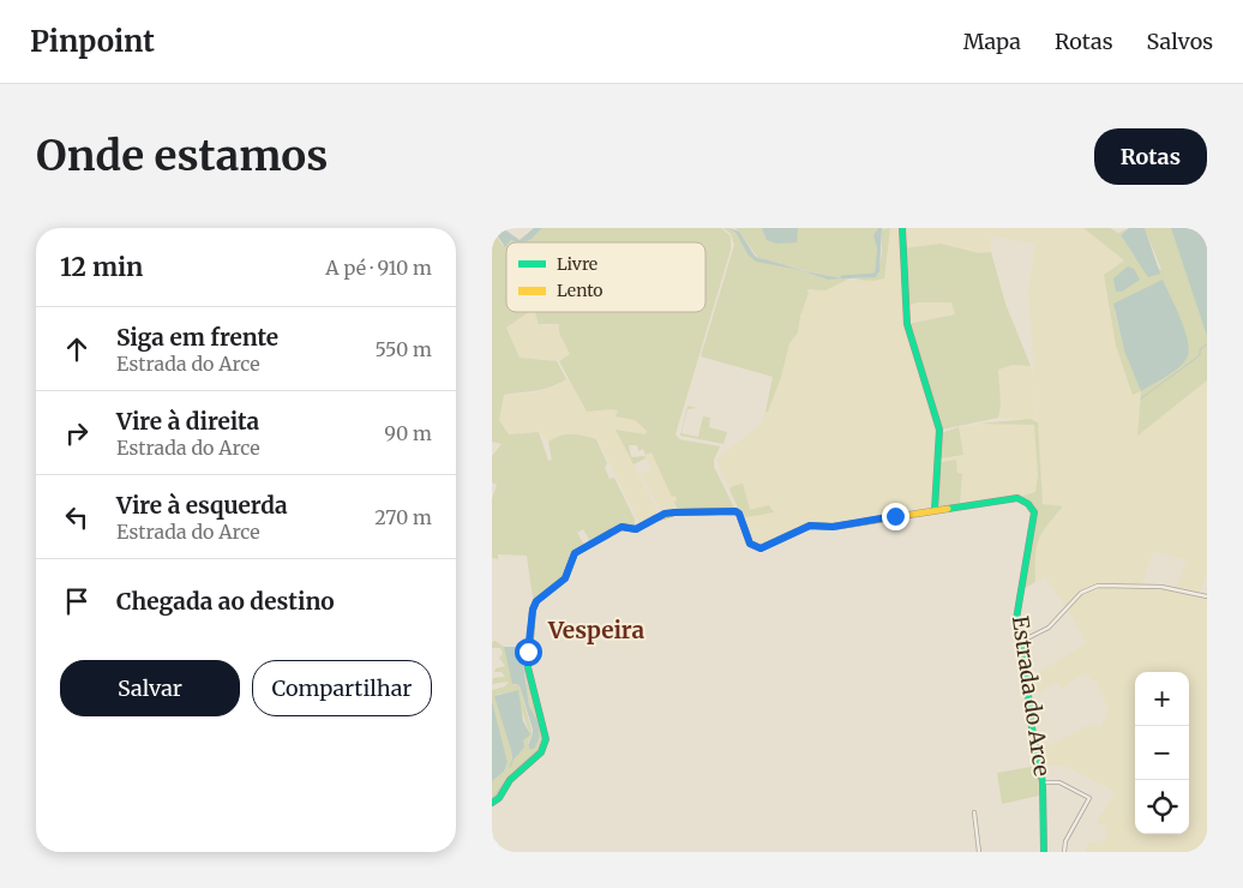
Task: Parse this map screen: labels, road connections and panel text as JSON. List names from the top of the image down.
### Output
{
  "streets": {
    "street": ["Estrada do Arce"]
  },
  "districts": ["Vespeira"],
  "legend": ["Livre", "Lento"],
  "page": {
    "header": "Pinpoint",
    "nav": ["Mapa", "Rotas", "Salvos"],
    "buttons": [
      "Rotas",
      ["Salvar", "Compartilhar"]
    ],
    "title": "Onde estamos",
    "heading": ["12 min", "A pé · 910 m"],
    "list": [
      ["Siga em frente", "Estrada do Arce", "550 m"],
      ["Vire à direita", "Estrada do Arce", "90 m"],
      ["Vire à esquerda", "Estrada do Arce", "270 m"],
      "Chegada ao destino"
    ],
    "map_buttons": ["+", "−"]
  }
}
